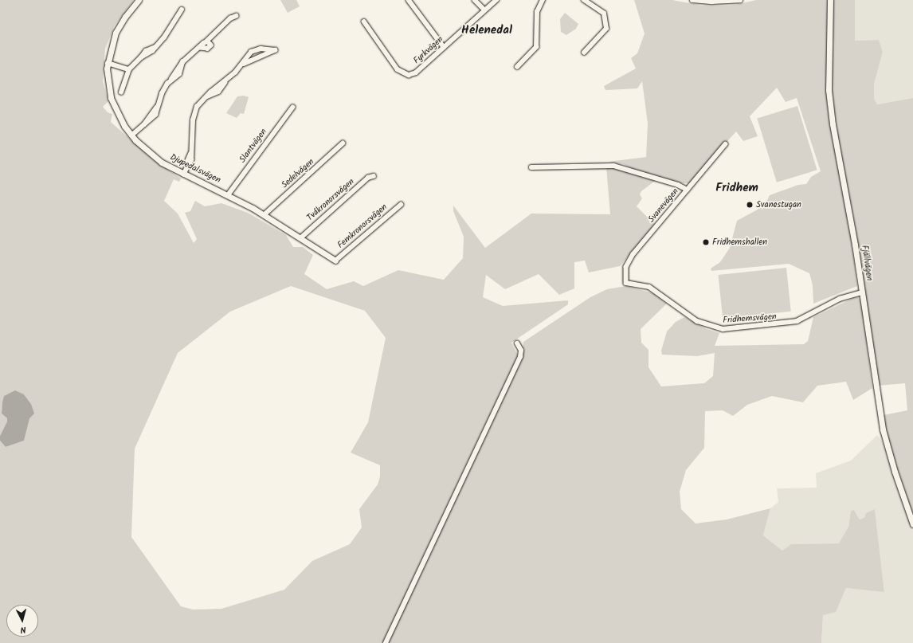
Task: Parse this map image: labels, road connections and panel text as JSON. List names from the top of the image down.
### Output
{
  "streets": {
    "street": [
      "Fyrkvägen",
      "Slantvägen",
      "Djupedalsvägen",
      "Sedelvägen",
      "Tvåkronorsvägen",
      "Svanevägen",
      "Femkronorsvägen",
      "Fjällvägen",
      "Fridhemsvägen"
    ]
  },
  "crossings": [
    ["Slantvägen", "Djupedalsvägen"],
    ["Djupedalsvägen", "Sedelvägen"],
    ["Djupedalsvägen", "Tvåkronorsvägen"],
    ["Djupedalsvägen", "Femkronorsvägen"],
    ["Svanevägen", "Fridhemsvägen"],
    ["Fjällvägen", "Fridhemsvägen"]
  ],
  "districts": ["Helenedal", "Fridhem"],
  "places": ["Svanestugan", "Fridhemshallen"],
  "north": "bottom"
}
